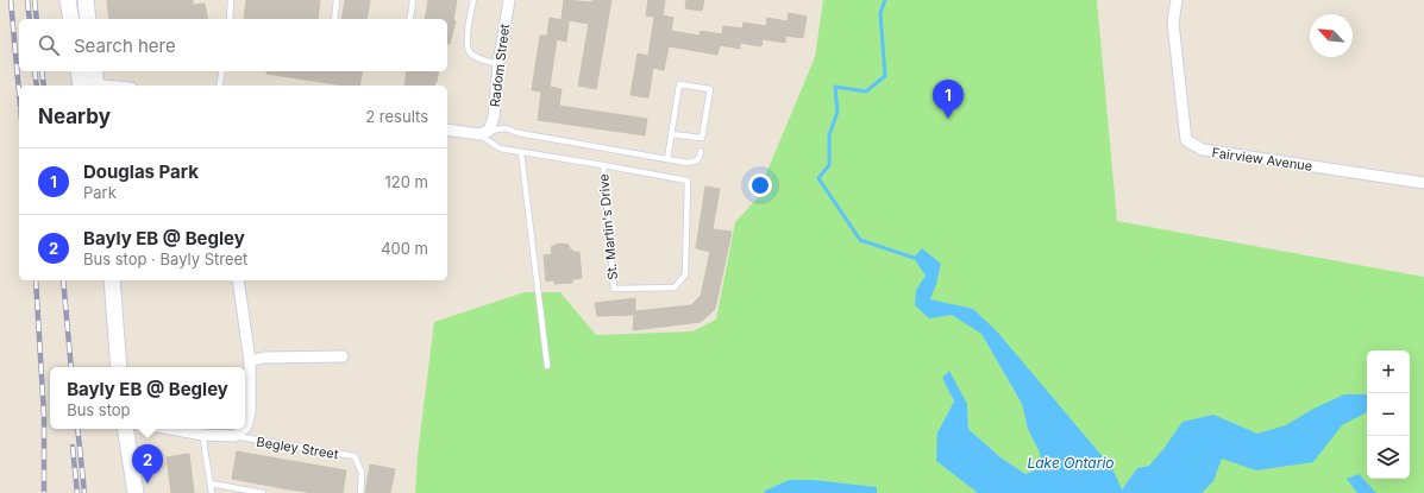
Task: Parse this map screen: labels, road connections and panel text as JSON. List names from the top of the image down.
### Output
{
  "streets": {
    "street": [
      "Radom Street",
      "Fairview Avenue",
      "St. Martin's Drive",
      "Begley Street"
    ]
  },
  "crossings": [
    ["Radom Street", "St. Martin's Drive"]
  ],
  "water": ["Lake Ontario"],
  "north": "top left",
  "page": {
    "search": "Search here",
    "pins": ["1", "2"],
    "heading": ["Nearby", "2 results"],
    "list": [
      {
        "mark": "1",
        "name": "Douglas Park",
        "note": "Park",
        "value": "120 m"
      },
      {
        "mark": "2",
        "name": "Bayly EB @ Begley",
        "note": "Bus stop · Bayly Street",
        "value": "400 m"
      }
    ],
    "map_buttons": ["+", "−"],
    "popup": ["Bayly EB @ Begley", "Bus stop"]
  }
}
